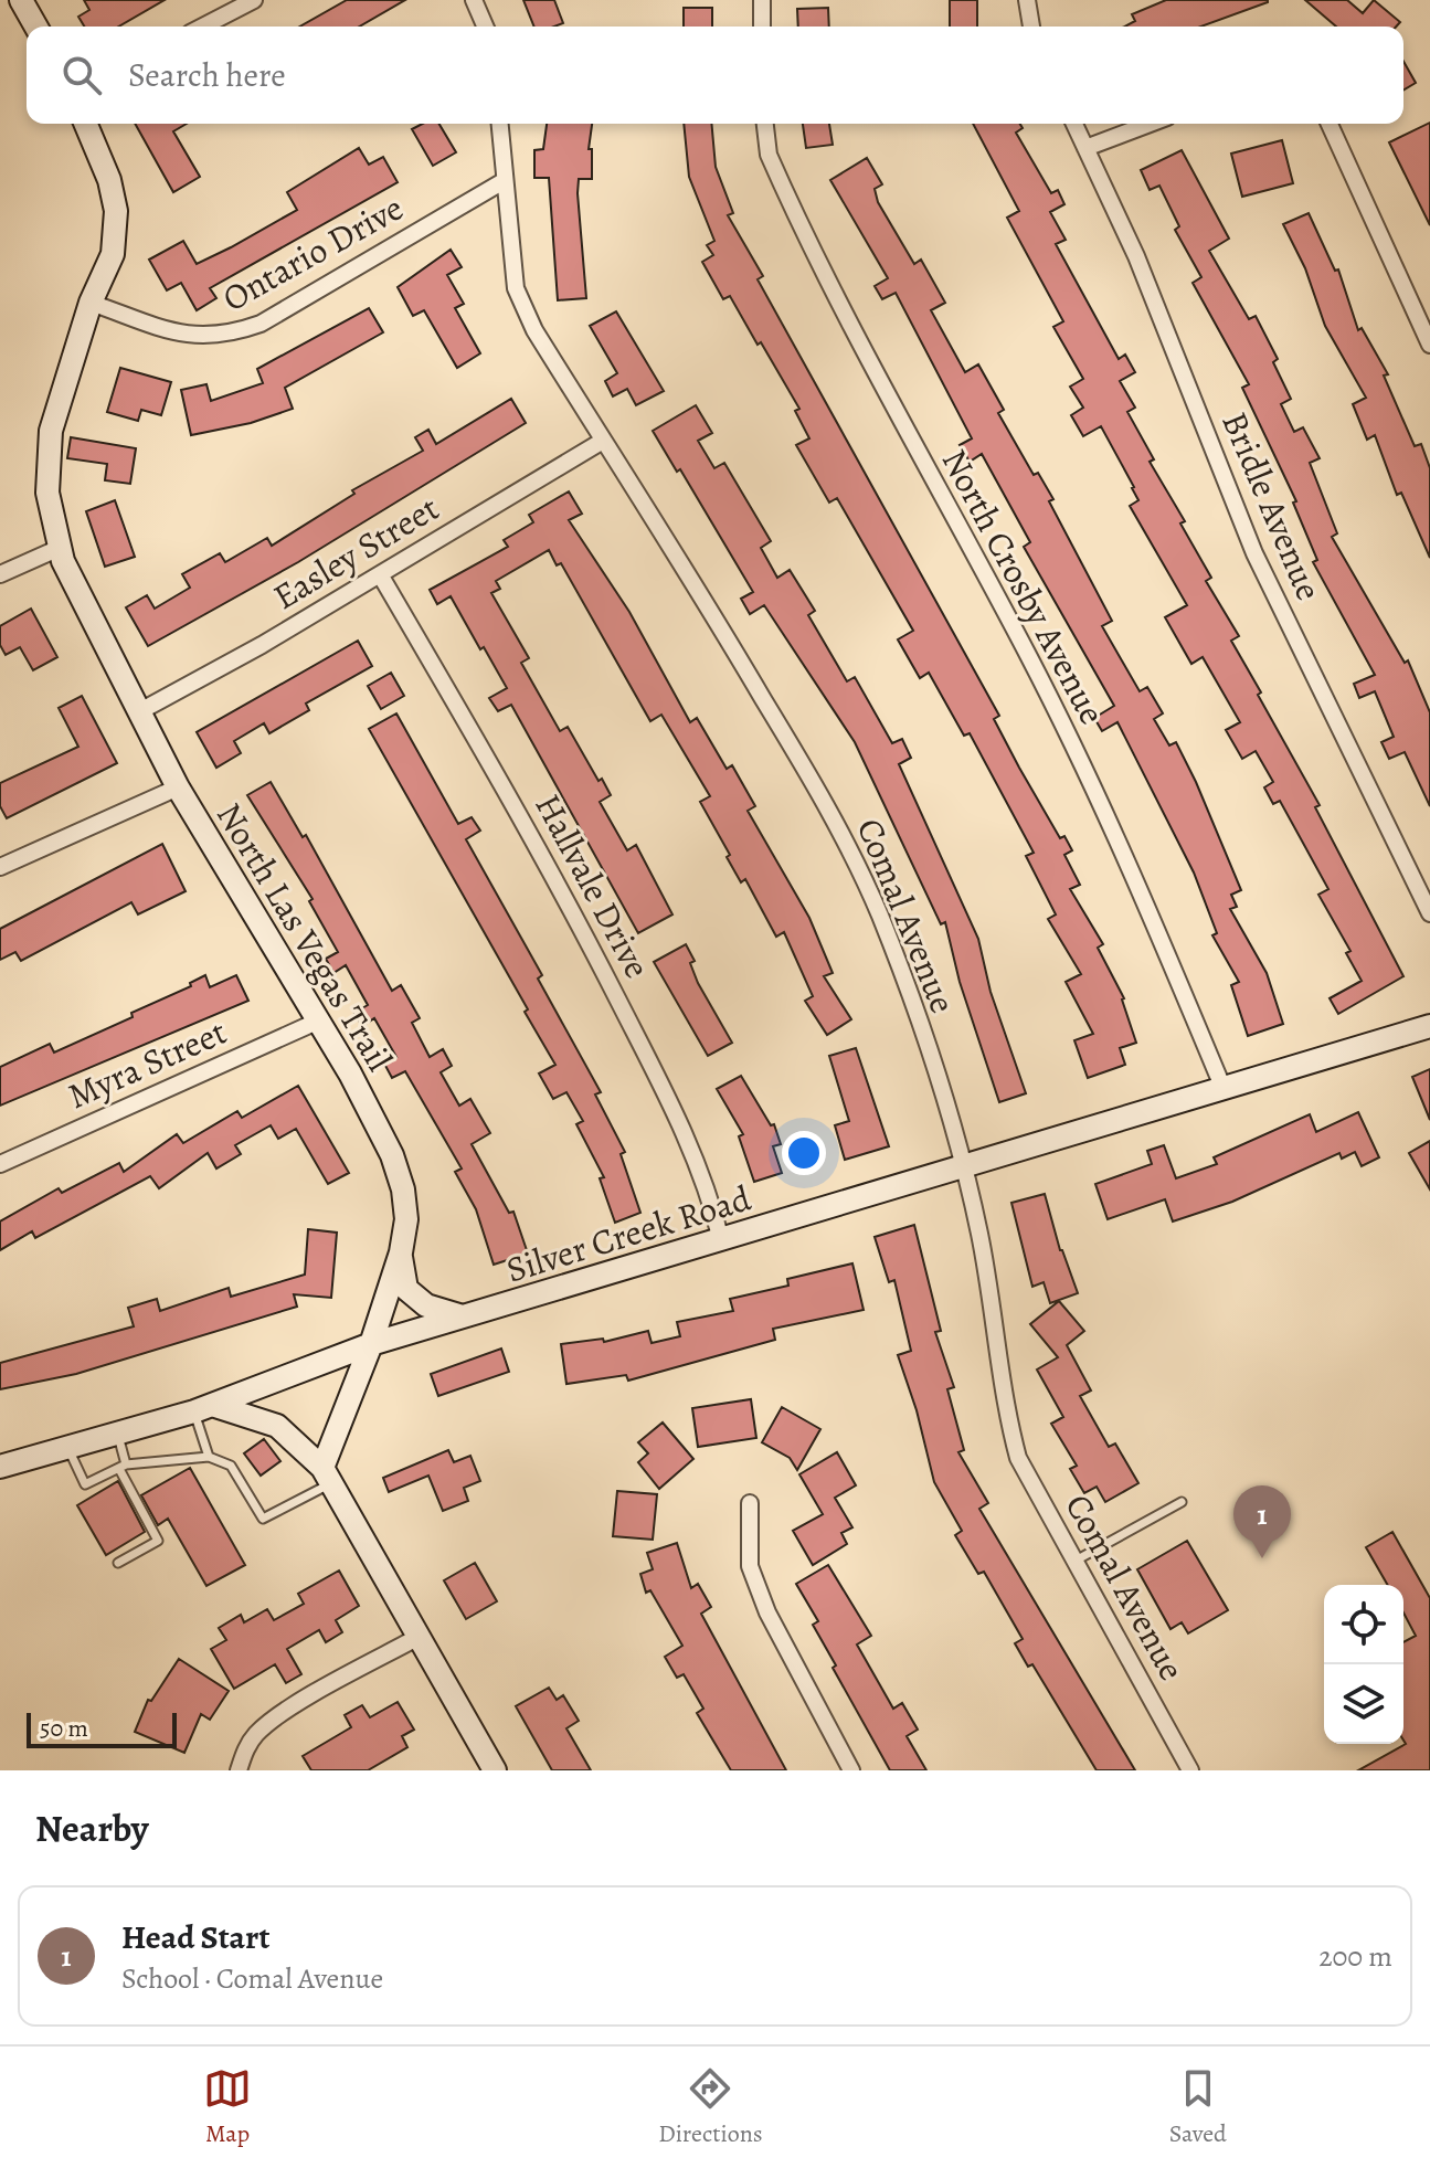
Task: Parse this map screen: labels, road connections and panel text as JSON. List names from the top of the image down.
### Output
{
  "streets": {
    "street": [
      "Ontario Drive",
      "Bridle Avenue",
      "Easley Street",
      "North Crosby Avenue",
      "Hallvale Drive",
      "Comal Avenue",
      "North Las Vegas Trail",
      "Myra Street",
      "Silver Creek Road"
    ]
  },
  "crossings": [
    ["Ontario Drive", "Comal Avenue"],
    ["Ontario Drive", "North Las Vegas Trail"],
    ["Easley Street", "Hallvale Drive"],
    ["Easley Street", "Comal Avenue"],
    ["Easley Street", "North Las Vegas Trail"],
    ["North Crosby Avenue", "Silver Creek Road"],
    ["Hallvale Drive", "Silver Creek Road"],
    ["Comal Avenue", "Silver Creek Road"],
    ["North Las Vegas Trail", "Myra Street"],
    ["North Las Vegas Trail", "Silver Creek Road"]
  ],
  "scale_bar": "50 m",
  "page": {
    "search": "Search here",
    "pins": "1",
    "scale": "50 m",
    "heading": "Nearby",
    "list": [
      {
        "mark": "1",
        "name": "Head Start",
        "note": "School · Comal Avenue",
        "value": "200 m"
      }
    ],
    "nav": ["Map", "Directions", "Saved"]
  }
}
